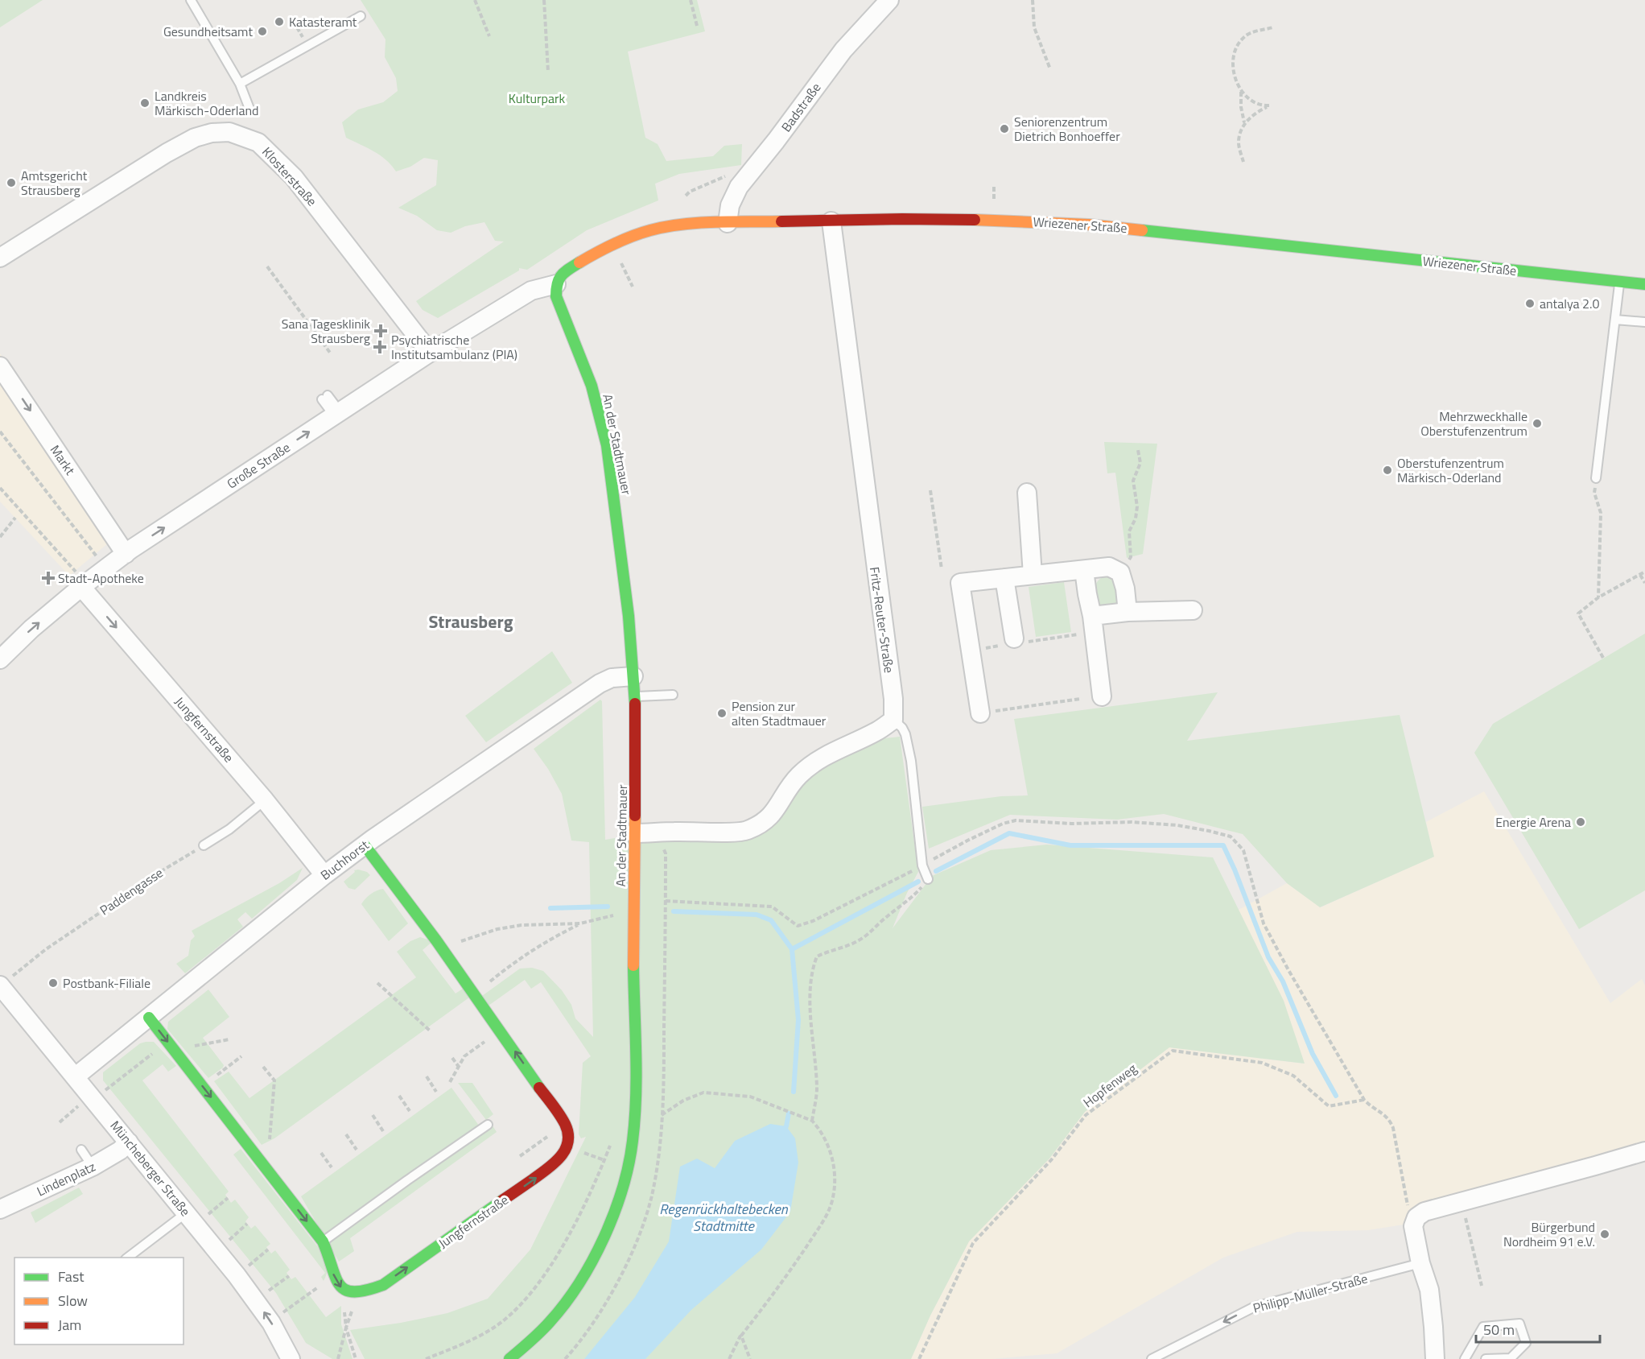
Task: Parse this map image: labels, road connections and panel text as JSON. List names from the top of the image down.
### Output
{
  "streets": {
    "street": [
      "Badstraße",
      "Klosterstraße",
      "Wriezener Straße",
      "An der Stadtmauer",
      "Markt",
      "Große Straße",
      "Fritz-Reuter-Straße",
      "Jungfernstraße",
      "Buchhorst",
      "Müncheberger Straße",
      "Lindenplatz"
    ],
    "lane": ["Philipp-Müller-Straße"],
    "path": ["Paddengasse", "Hopfenweg"]
  },
  "crossings": [
    ["Badstraße", "Wriezener Straße"],
    ["Klosterstraße", "Große Straße"],
    ["Wriezener Straße", "An der Stadtmauer"],
    ["Wriezener Straße", "Große Straße"],
    ["Wriezener Straße", "Fritz-Reuter-Straße"],
    ["An der Stadtmauer", "Große Straße"],
    ["An der Stadtmauer", "Buchhorst"],
    ["Markt", "Große Straße"],
    ["Große Straße", "Jungfernstraße"],
    ["Jungfernstraße", "Buchhorst"],
    ["Buchhorst", "Müncheberger Straße"],
    ["Paddengasse", "Müncheberger Straße"],
    ["Müncheberger Straße", "Lindenplatz"]
  ],
  "one_way": ["Markt", "Große Straße", "Philipp-Müller-Straße"],
  "districts": ["Strausberg"],
  "water": ["Regenrückhaltebecken Stadtmitte"],
  "parks": ["Kulturpark"],
  "places": {
    "other": [
      "Katasteramt",
      "Gesundheitsamt",
      "Landkreis Märkisch-Oderland",
      "Seniorenzentrum Dietrich Bonhoeffer",
      "Amtsgericht Strausberg",
      "antalya 2.0",
      "Mehrzweckhalle Oberstufenzentrum",
      "Oberstufenzentrum Märkisch-Oderland",
      "Pension zur alten Stadtmauer",
      "Energie Arena",
      "Postbank-Filiale",
      "Bürgerbund Nordheim 91 e.V."
    ],
    "health": ["Sana Tagesklinik Strausberg", "Psychiatrische Institutsambulanz (PIA)", "Stadt-Apotheke"]
  },
  "legend": ["Fast", "Slow", "Jam"],
  "scale_bar": "50 m"
}
